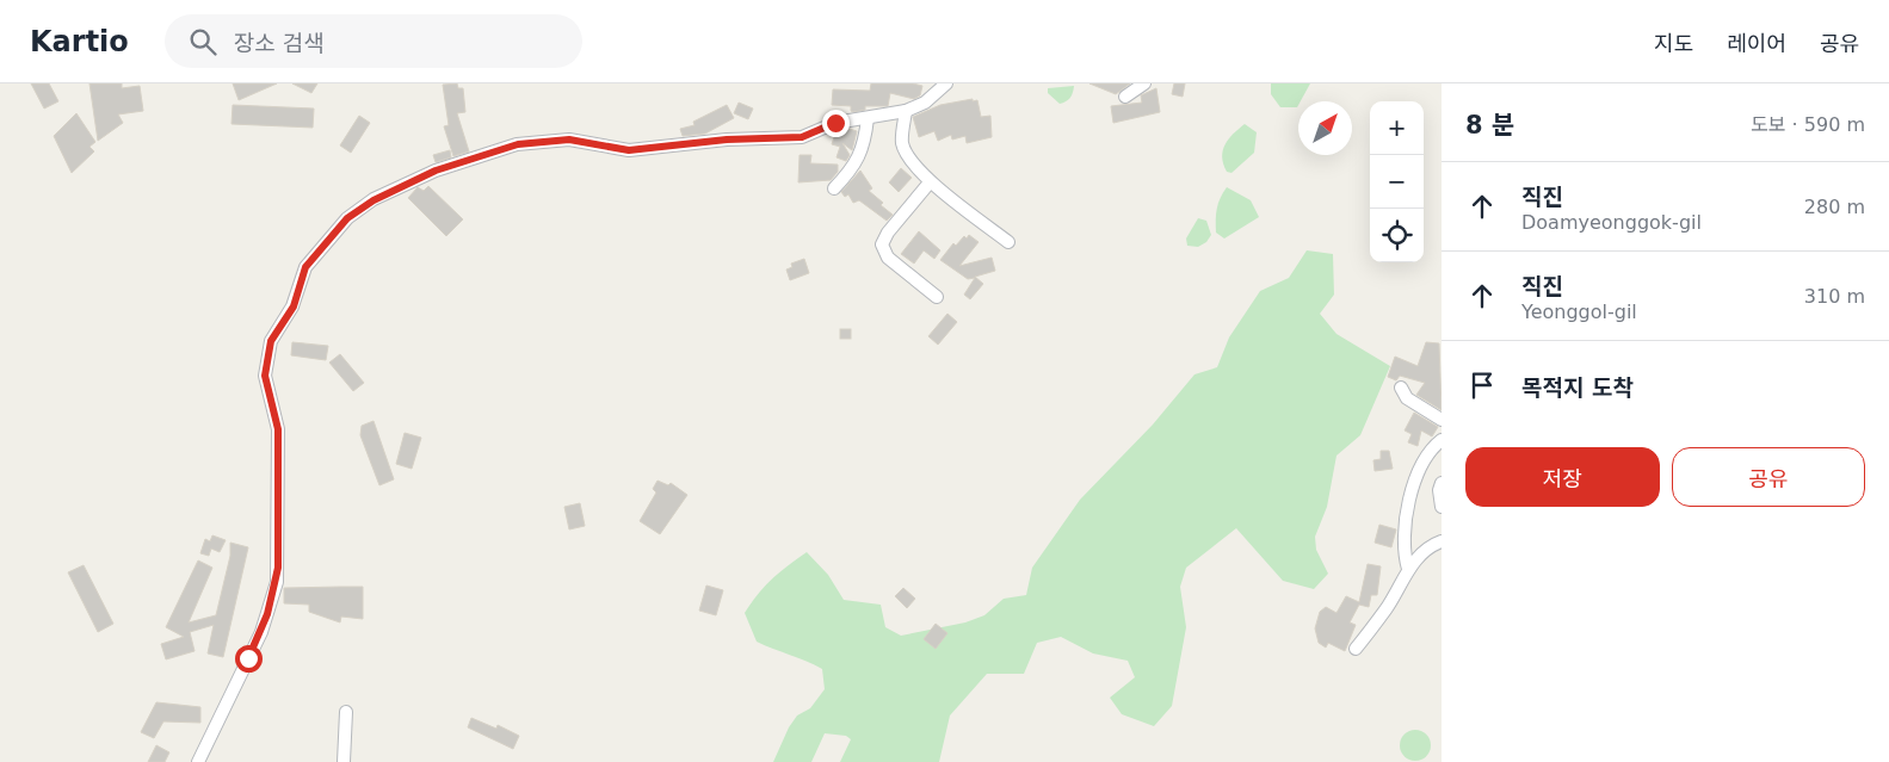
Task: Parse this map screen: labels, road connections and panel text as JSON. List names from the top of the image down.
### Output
{
  "north": "top right",
  "page": {
    "header": "Kartio",
    "search": "장소 검색",
    "nav": ["지도", "레이어", "공유"],
    "heading": ["8 분", "도보 · 590 m"],
    "map_buttons": ["+", "−"],
    "list": [
      ["직진", "Doamyeonggok-gil", "280 m"],
      ["직진", "Yeonggol-gil", "310 m"],
      "목적지 도착"
    ],
    "buttons": ["저장", "공유"]
  }
}
